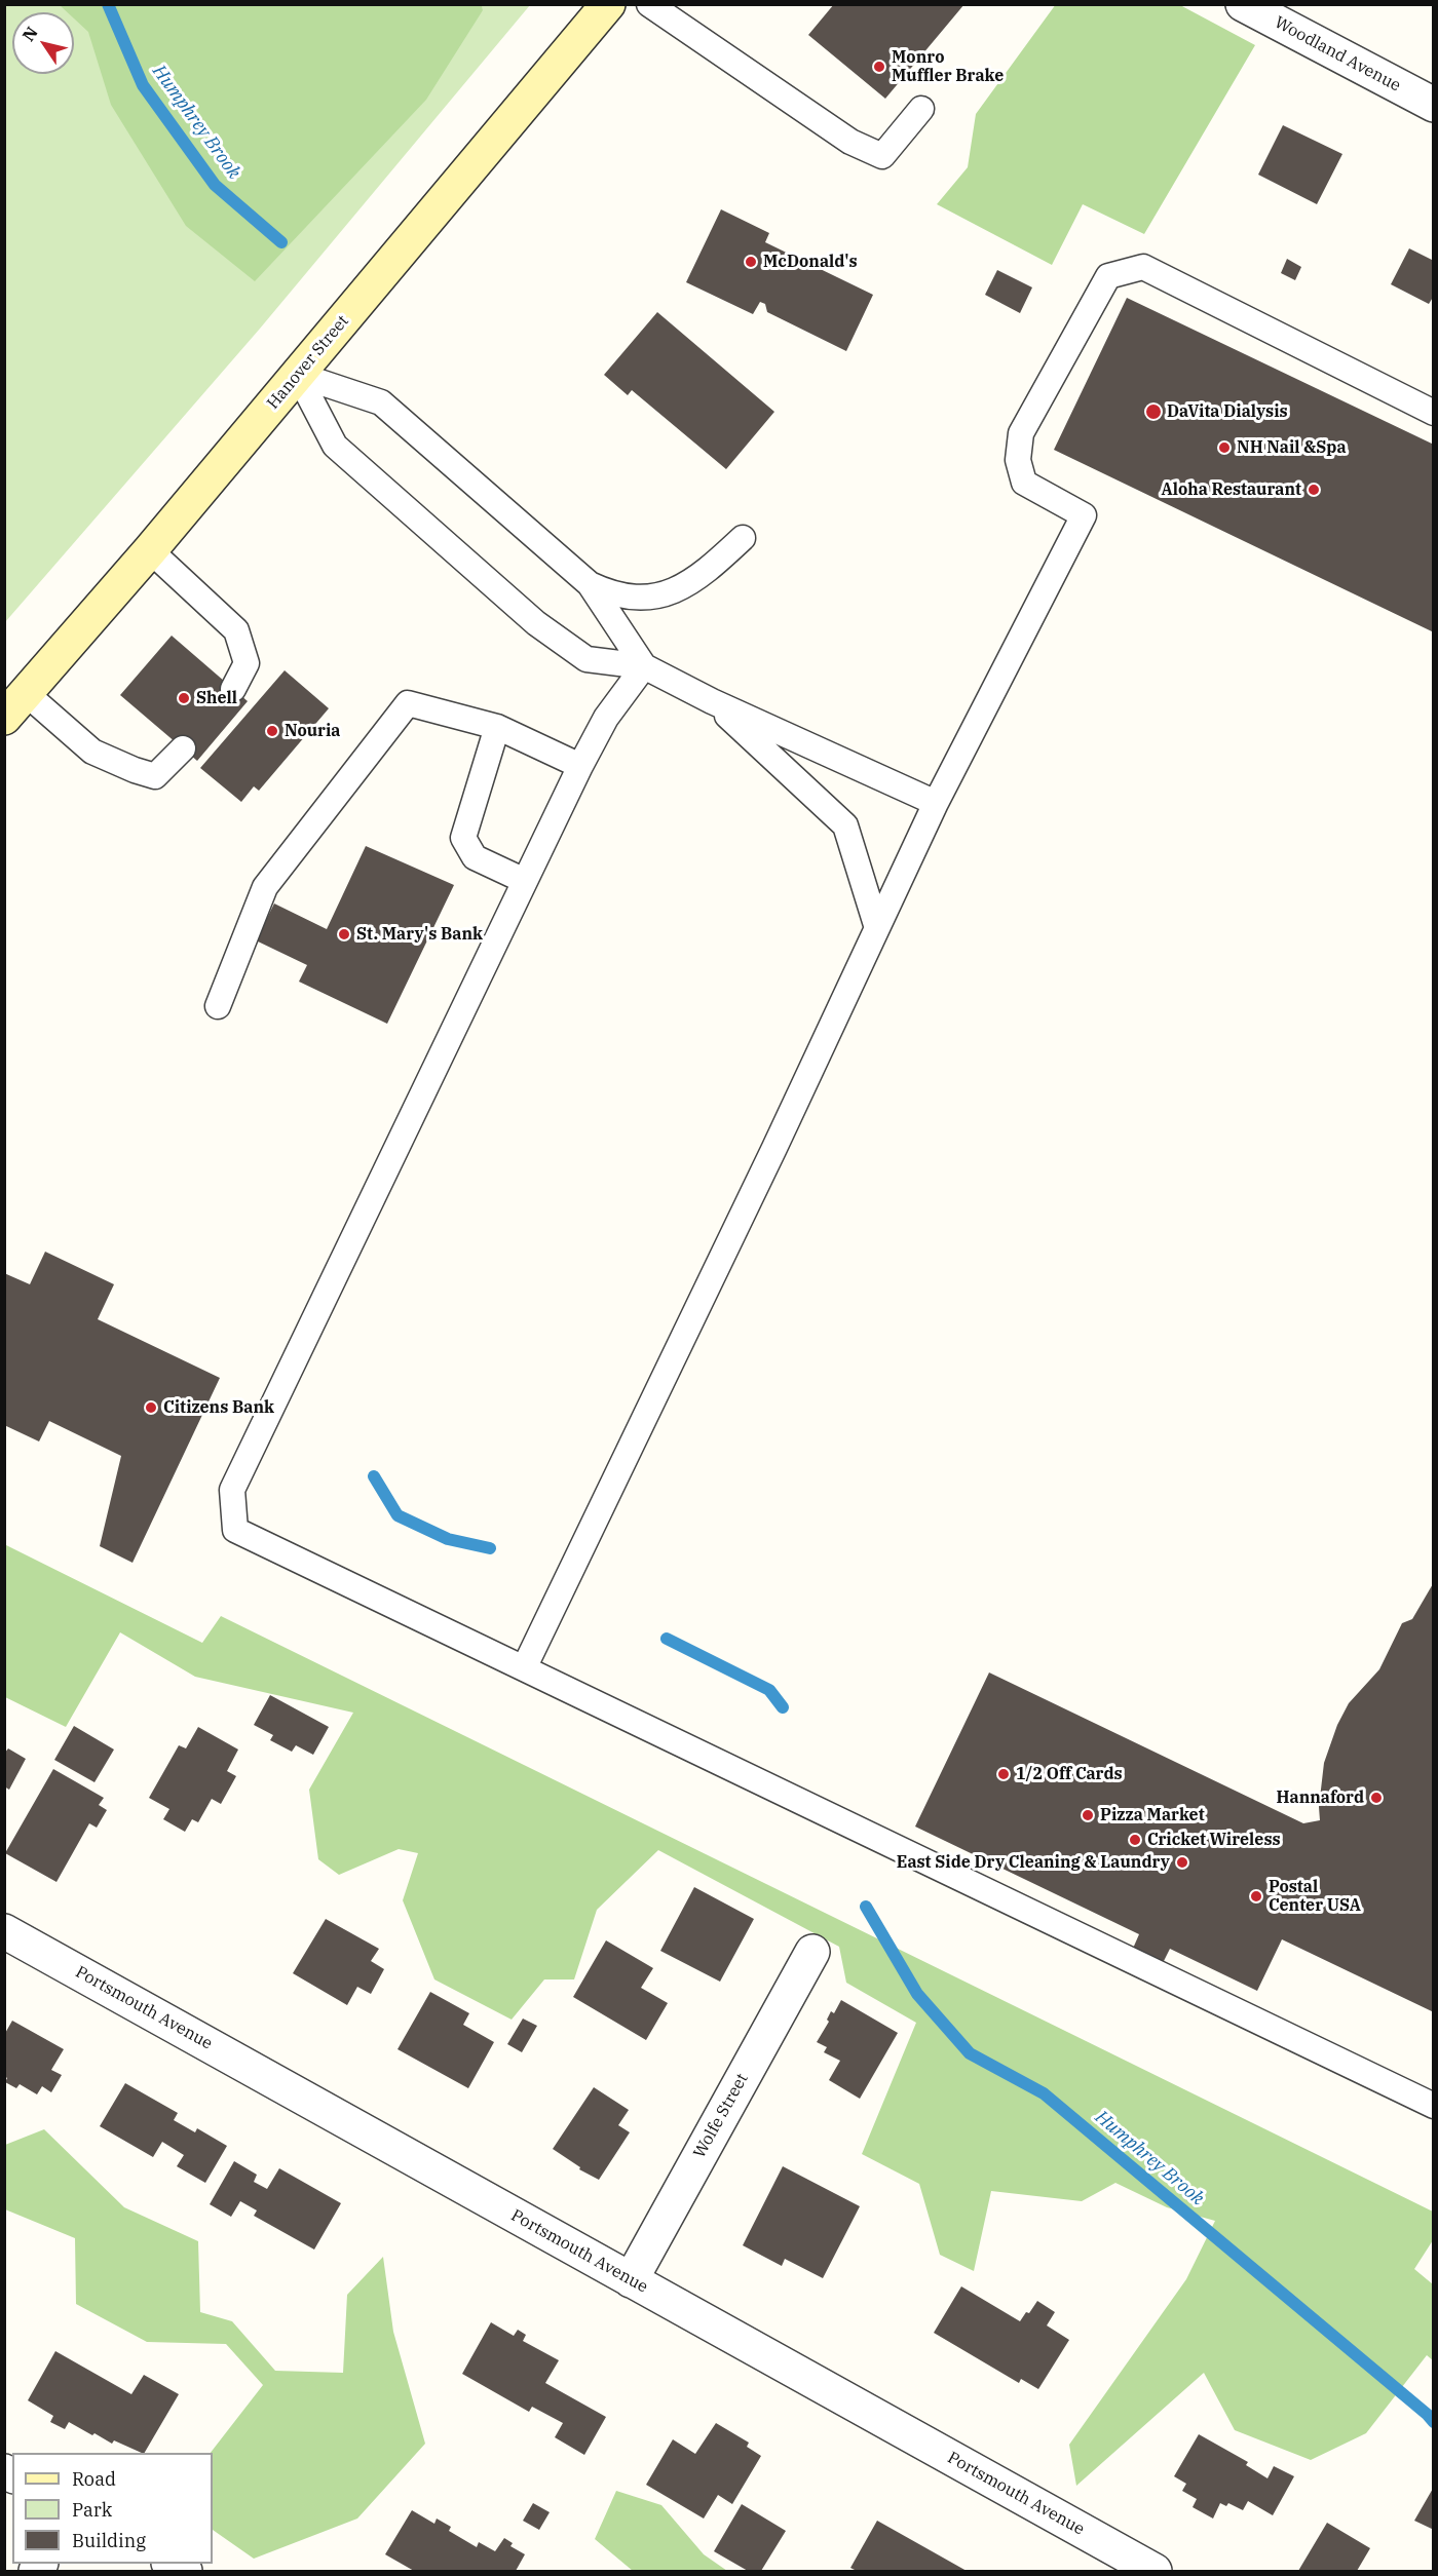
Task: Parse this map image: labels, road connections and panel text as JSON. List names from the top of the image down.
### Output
{
  "streets": {
    "main road": ["Hanover Street"],
    "street": ["Woodland Avenue", "Portsmouth Avenue", "Wolfe Street"]
  },
  "crossings": [
    ["Portsmouth Avenue", "Wolfe Street"]
  ],
  "water": ["Humphrey Brook"],
  "places": [
    "Monro Muffler Brake",
    "McDonald's",
    "DaVita Dialysis",
    "NH Nail &Spa",
    "Aloha Restaurant",
    "Shell",
    "Nouria",
    "St. Mary's Bank",
    "Citizens Bank",
    "1/2 Off Cards",
    "Hannaford",
    "Pizza Market",
    "Cricket Wireless",
    "East Side Dry Cleaning & Laundry",
    "Postal Center USA"
  ],
  "legend": ["Road", "Park", "Building"],
  "north": "top left"
}
